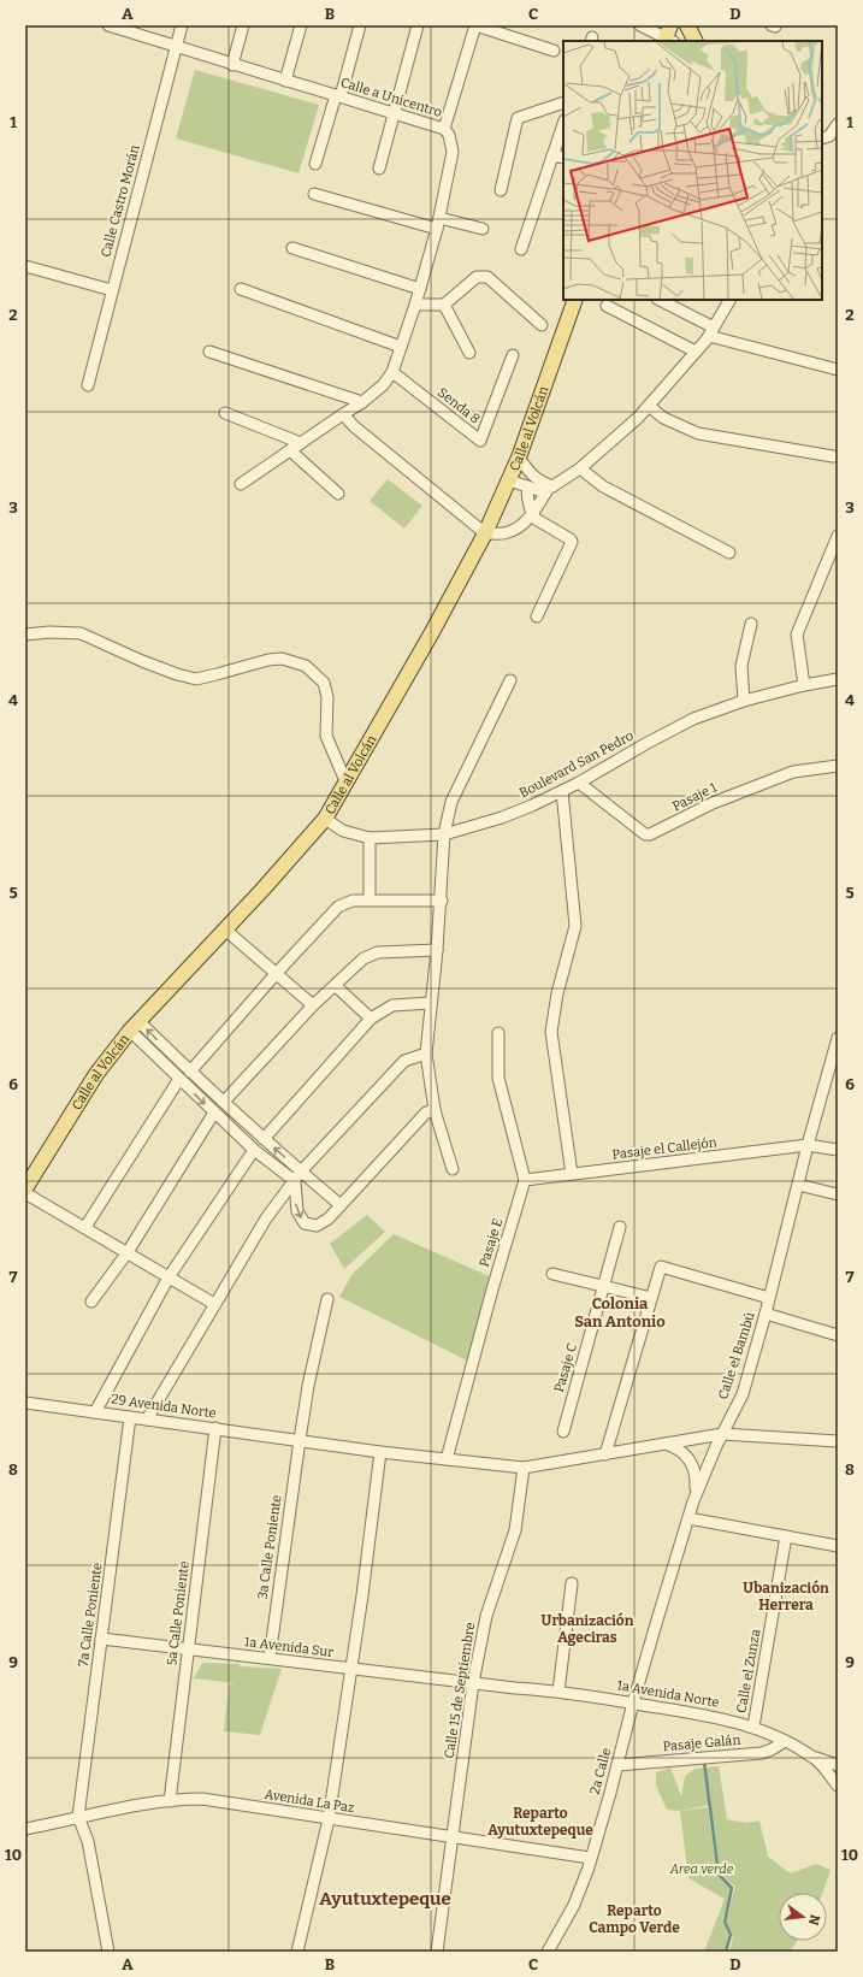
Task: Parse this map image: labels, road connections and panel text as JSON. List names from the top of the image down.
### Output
{
  "streets": {
    "main road": ["Calle al Volcán"],
    "street": [
      "Calle a Unicentro",
      "Calle Castro Morán",
      "Senda 8",
      "Boulevard San Pedro",
      "Pasaje 1",
      "Pasaje el Callejón",
      "Pasaje E",
      "Calle el Bambú",
      "Pasaje C",
      "29 Avenida Norte",
      "3a Calle Poniente",
      "5a Calle Poniente",
      "7a Calle Poniente",
      "1a Avenida Sur",
      "Calle el Zunza",
      "Calle 15 de Septiembre",
      "1a Avenida Norte",
      "Pasaje Galán",
      "2a Calle",
      "Avenida La Paz"
    ]
  },
  "crossings": [
    ["Calle a Unicentro", "Calle Castro Morán"],
    ["Calle a Unicentro", "Senda 8"],
    ["Calle al Volcán", "Boulevard San Pedro"],
    ["Boulevard San Pedro", "Pasaje 1"],
    ["Pasaje el Callejón", "Pasaje E"],
    ["Pasaje el Callejón", "Calle el Bambú"],
    ["Pasaje E", "29 Avenida Norte"],
    ["Calle el Bambú", "29 Avenida Norte"],
    ["Calle el Bambú", "1a Avenida Norte"],
    ["Calle el Bambú", "2a Calle"],
    ["29 Avenida Norte", "3a Calle Poniente"],
    ["29 Avenida Norte", "5a Calle Poniente"],
    ["29 Avenida Norte", "7a Calle Poniente"],
    ["29 Avenida Norte", "Calle 15 de Septiembre"],
    ["3a Calle Poniente", "1a Avenida Sur"],
    ["5a Calle Poniente", "1a Avenida Sur"],
    ["5a Calle Poniente", "Avenida La Paz"],
    ["7a Calle Poniente", "1a Avenida Sur"],
    ["7a Calle Poniente", "Avenida La Paz"],
    ["1a Avenida Sur", "Calle 15 de Septiembre"],
    ["1a Avenida Sur", "1a Avenida Norte"],
    ["Calle el Zunza", "1a Avenida Norte"],
    ["Calle 15 de Septiembre", "1a Avenida Norte"],
    ["Calle 15 de Septiembre", "Avenida La Paz"],
    ["1a Avenida Norte", "Pasaje Galán"],
    ["1a Avenida Norte", "2a Calle"],
    ["Pasaje Galán", "2a Calle"],
    ["2a Calle", "Avenida La Paz"]
  ],
  "districts": [
    "Colonia San Antonio",
    "Ubanización Herrera",
    "Urbanización Ageciras",
    "Reparto Ayutuxtepeque",
    "Ayutuxtepeque",
    "Reparto Campo Verde"
  ],
  "parks": ["Area verde"],
  "north": "right",
  "grid": {
    "columns": [
      "A",
      "B",
      "C",
      "D"
    ],
    "rows": [
      "1",
      "2",
      "3",
      "4",
      "5",
      "6",
      "7",
      "8",
      "9",
      "10"
    ]
  }
}
